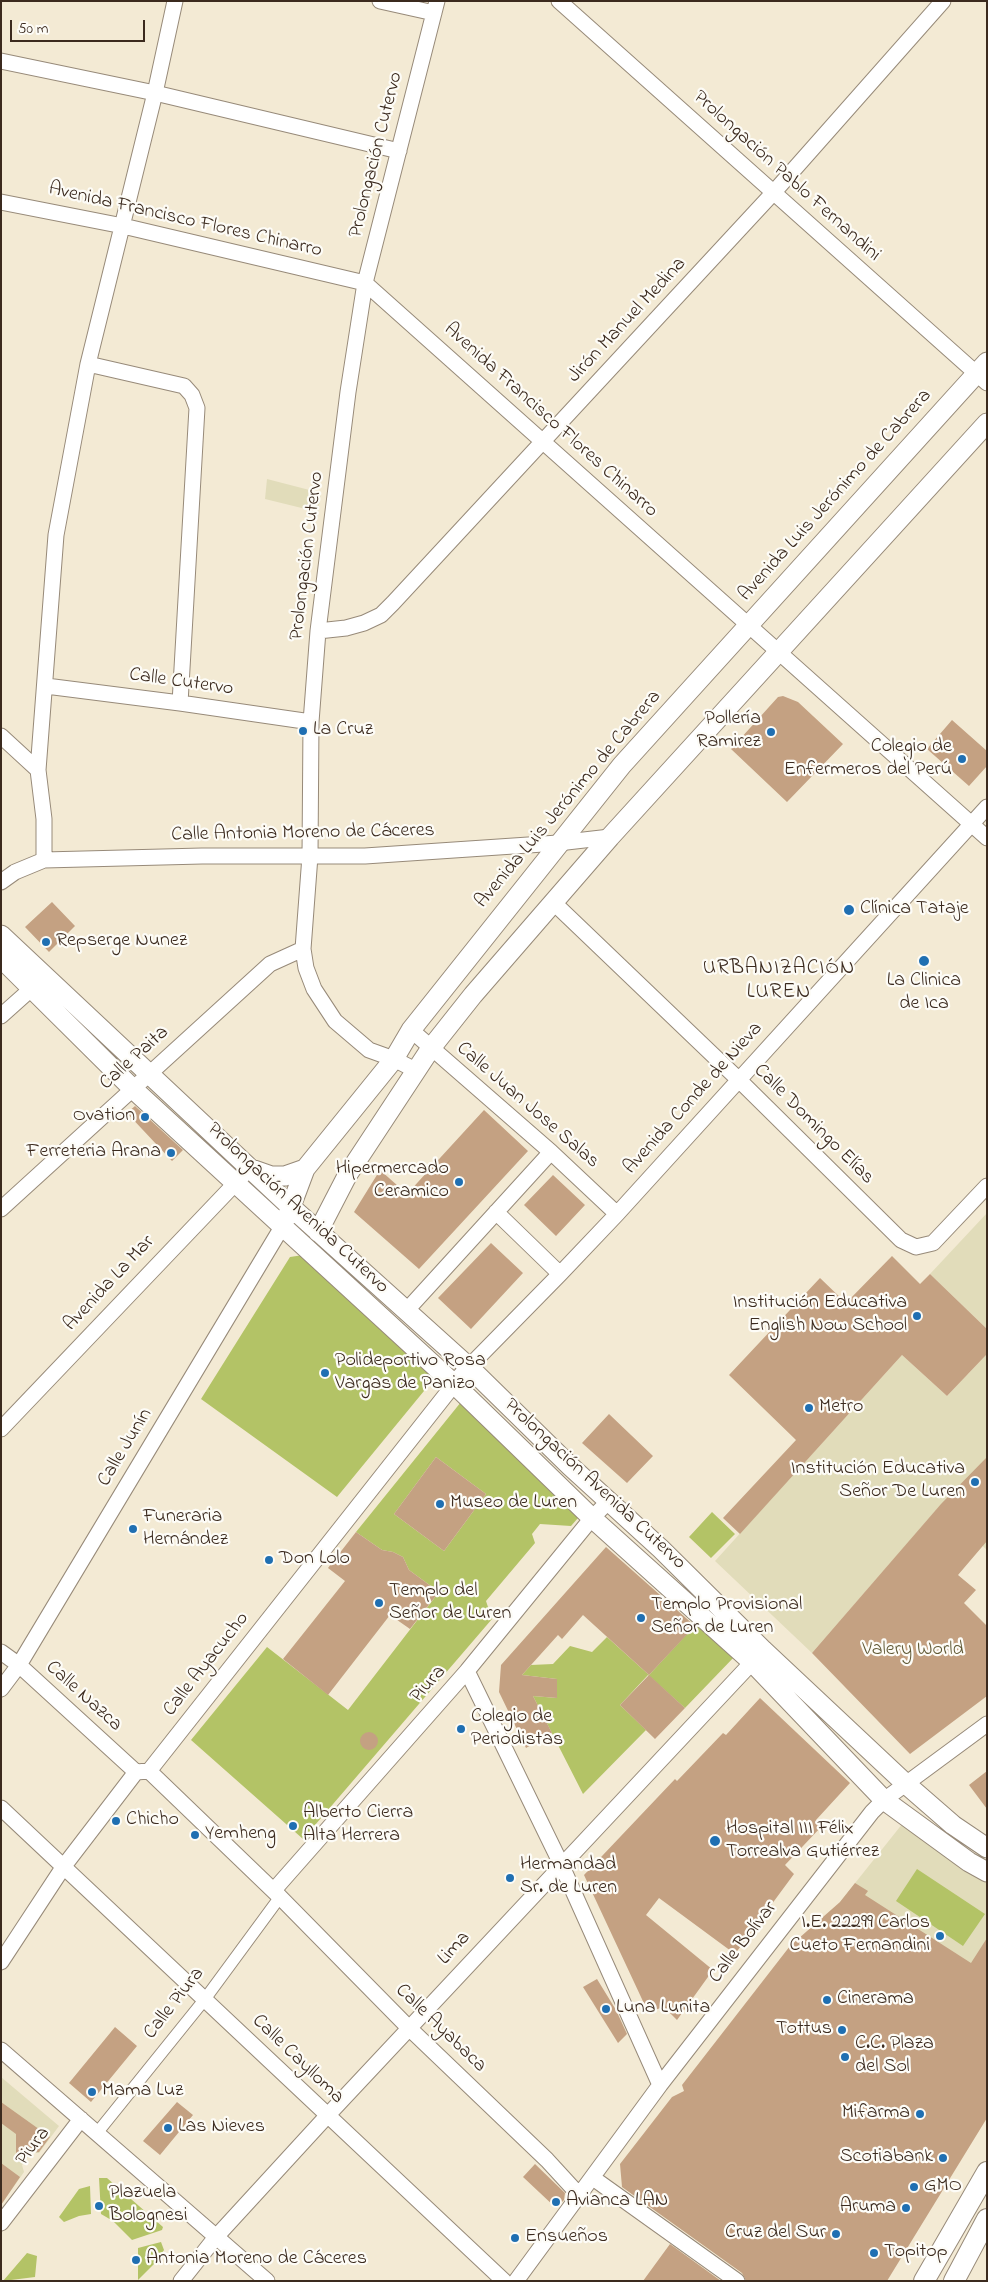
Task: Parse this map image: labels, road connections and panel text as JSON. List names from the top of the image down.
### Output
{
  "streets": {
    "street": [
      "Prolongación Cutervo",
      "Prolongación Pablo Fernandini",
      "Avenida Francisco Flores Chinarro",
      "Jirón Manuel Medina",
      "Avenida Luis Jerónimo de Cabrera",
      "Calle Cutervo",
      "Calle Antonia Moreno de Cáceres",
      "Calle Paita",
      "Avenida Conde de Nieva",
      "Calle Juan Jose Salas",
      "Calle Domingo Elías",
      "Prolongación Avenida Cutervo",
      "Avenida La Mar",
      "Calle Junín",
      "Calle Ayacucho",
      "Piura",
      "Calle Nazca",
      "Calle Bolívar",
      "Lima",
      "Calle Piura",
      "Calle Ayabaca",
      "Calle Caylloma"
    ]
  },
  "crossings": [
    ["Prolongación Cutervo", "Avenida Francisco Flores Chinarro"],
    ["Prolongación Cutervo", "Jirón Manuel Medina"],
    ["Prolongación Cutervo", "Avenida Luis Jerónimo de Cabrera"],
    ["Prolongación Cutervo", "Calle Cutervo"],
    ["Prolongación Cutervo", "Calle Antonia Moreno de Cáceres"],
    ["Prolongación Cutervo", "Calle Paita"],
    ["Prolongación Pablo Fernandini", "Jirón Manuel Medina"],
    ["Prolongación Pablo Fernandini", "Avenida Luis Jerónimo de Cabrera"],
    ["Avenida Francisco Flores Chinarro", "Jirón Manuel Medina"],
    ["Avenida Francisco Flores Chinarro", "Avenida Luis Jerónimo de Cabrera"],
    ["Avenida Francisco Flores Chinarro", "Avenida Conde de Nieva"],
    ["Avenida Luis Jerónimo de Cabrera", "Calle Antonia Moreno de Cáceres"],
    ["Avenida Luis Jerónimo de Cabrera", "Calle Juan Jose Salas"],
    ["Avenida Luis Jerónimo de Cabrera", "Prolongación Avenida Cutervo"],
    ["Avenida Luis Jerónimo de Cabrera", "Calle Junín"],
    ["Calle Paita", "Prolongación Avenida Cutervo"],
    ["Avenida Conde de Nieva", "Calle Juan Jose Salas"],
    ["Avenida Conde de Nieva", "Calle Domingo Elías"],
    ["Avenida Conde de Nieva", "Prolongación Avenida Cutervo"],
    ["Avenida Conde de Nieva", "Calle Ayacucho"],
    ["Prolongación Avenida Cutervo", "Avenida La Mar"],
    ["Prolongación Avenida Cutervo", "Calle Junín"],
    ["Prolongación Avenida Cutervo", "Calle Ayacucho"],
    ["Prolongación Avenida Cutervo", "Piura"],
    ["Prolongación Avenida Cutervo", "Calle Bolívar"],
    ["Prolongación Avenida Cutervo", "Lima"],
    ["Calle Junín", "Calle Nazca"],
    ["Calle Ayacucho", "Calle Nazca"],
    ["Calle Ayacucho", "Calle Caylloma"],
    ["Piura", "Calle Nazca"],
    ["Piura", "Calle Piura"],
    ["Piura", "Calle Ayabaca"],
    ["Calle Nazca", "Calle Piura"],
    ["Calle Nazca", "Calle Ayabaca"],
    ["Calle Bolívar", "Calle Ayabaca"],
    ["Lima", "Calle Ayabaca"],
    ["Lima", "Calle Caylloma"],
    ["Calle Piura", "Calle Ayabaca"],
    ["Calle Piura", "Calle Caylloma"]
  ],
  "districts": ["URBANIZACIÓN LUREN"],
  "parks": ["Valery World"],
  "places": [
    "La Cruz",
    "Pollería Ramirez",
    "Colegio de Enfermeros del Perú",
    "Clínica Tataje",
    "Repserge Nunez",
    "La Clinica de Ica",
    "Ovation",
    "Ferreteria Arana",
    "Hipermercado Ceramico",
    "Institución Educativa English Now School",
    "Polideportivo Rosa Vargas de Panizo",
    "Metro",
    "Institución Educativa Señor De Luren",
    "Museo de Luren",
    "Funeraria Hernández",
    "Don Lolo",
    "Templo del Señor de Luren",
    "Templo Provisional Señor de Luren",
    "Colegio de Periodistas",
    "Chicho",
    "Alberto Cierra Alta Herrera",
    "Yemheng",
    "Hospital III Félix Torrealva Gutiérrez",
    "Hermandad Sr. de Luren",
    "I.E. 22299 Carlos Cueto Fernandini",
    "Cinerama",
    "Luna Lunita",
    "Tottus",
    "C.C. Plaza del Sol",
    "Mama Luz",
    "Mifarma",
    "Las Nieves",
    "Scotiabank",
    "GMO",
    "Avianca LAN",
    "Plazuela Bolognesi",
    "Aruma",
    "Cruz del Sur",
    "Ensueños",
    "Topitop",
    "Antonia Moreno de Cáceres"
  ],
  "scale_bar": "50 m"
}
